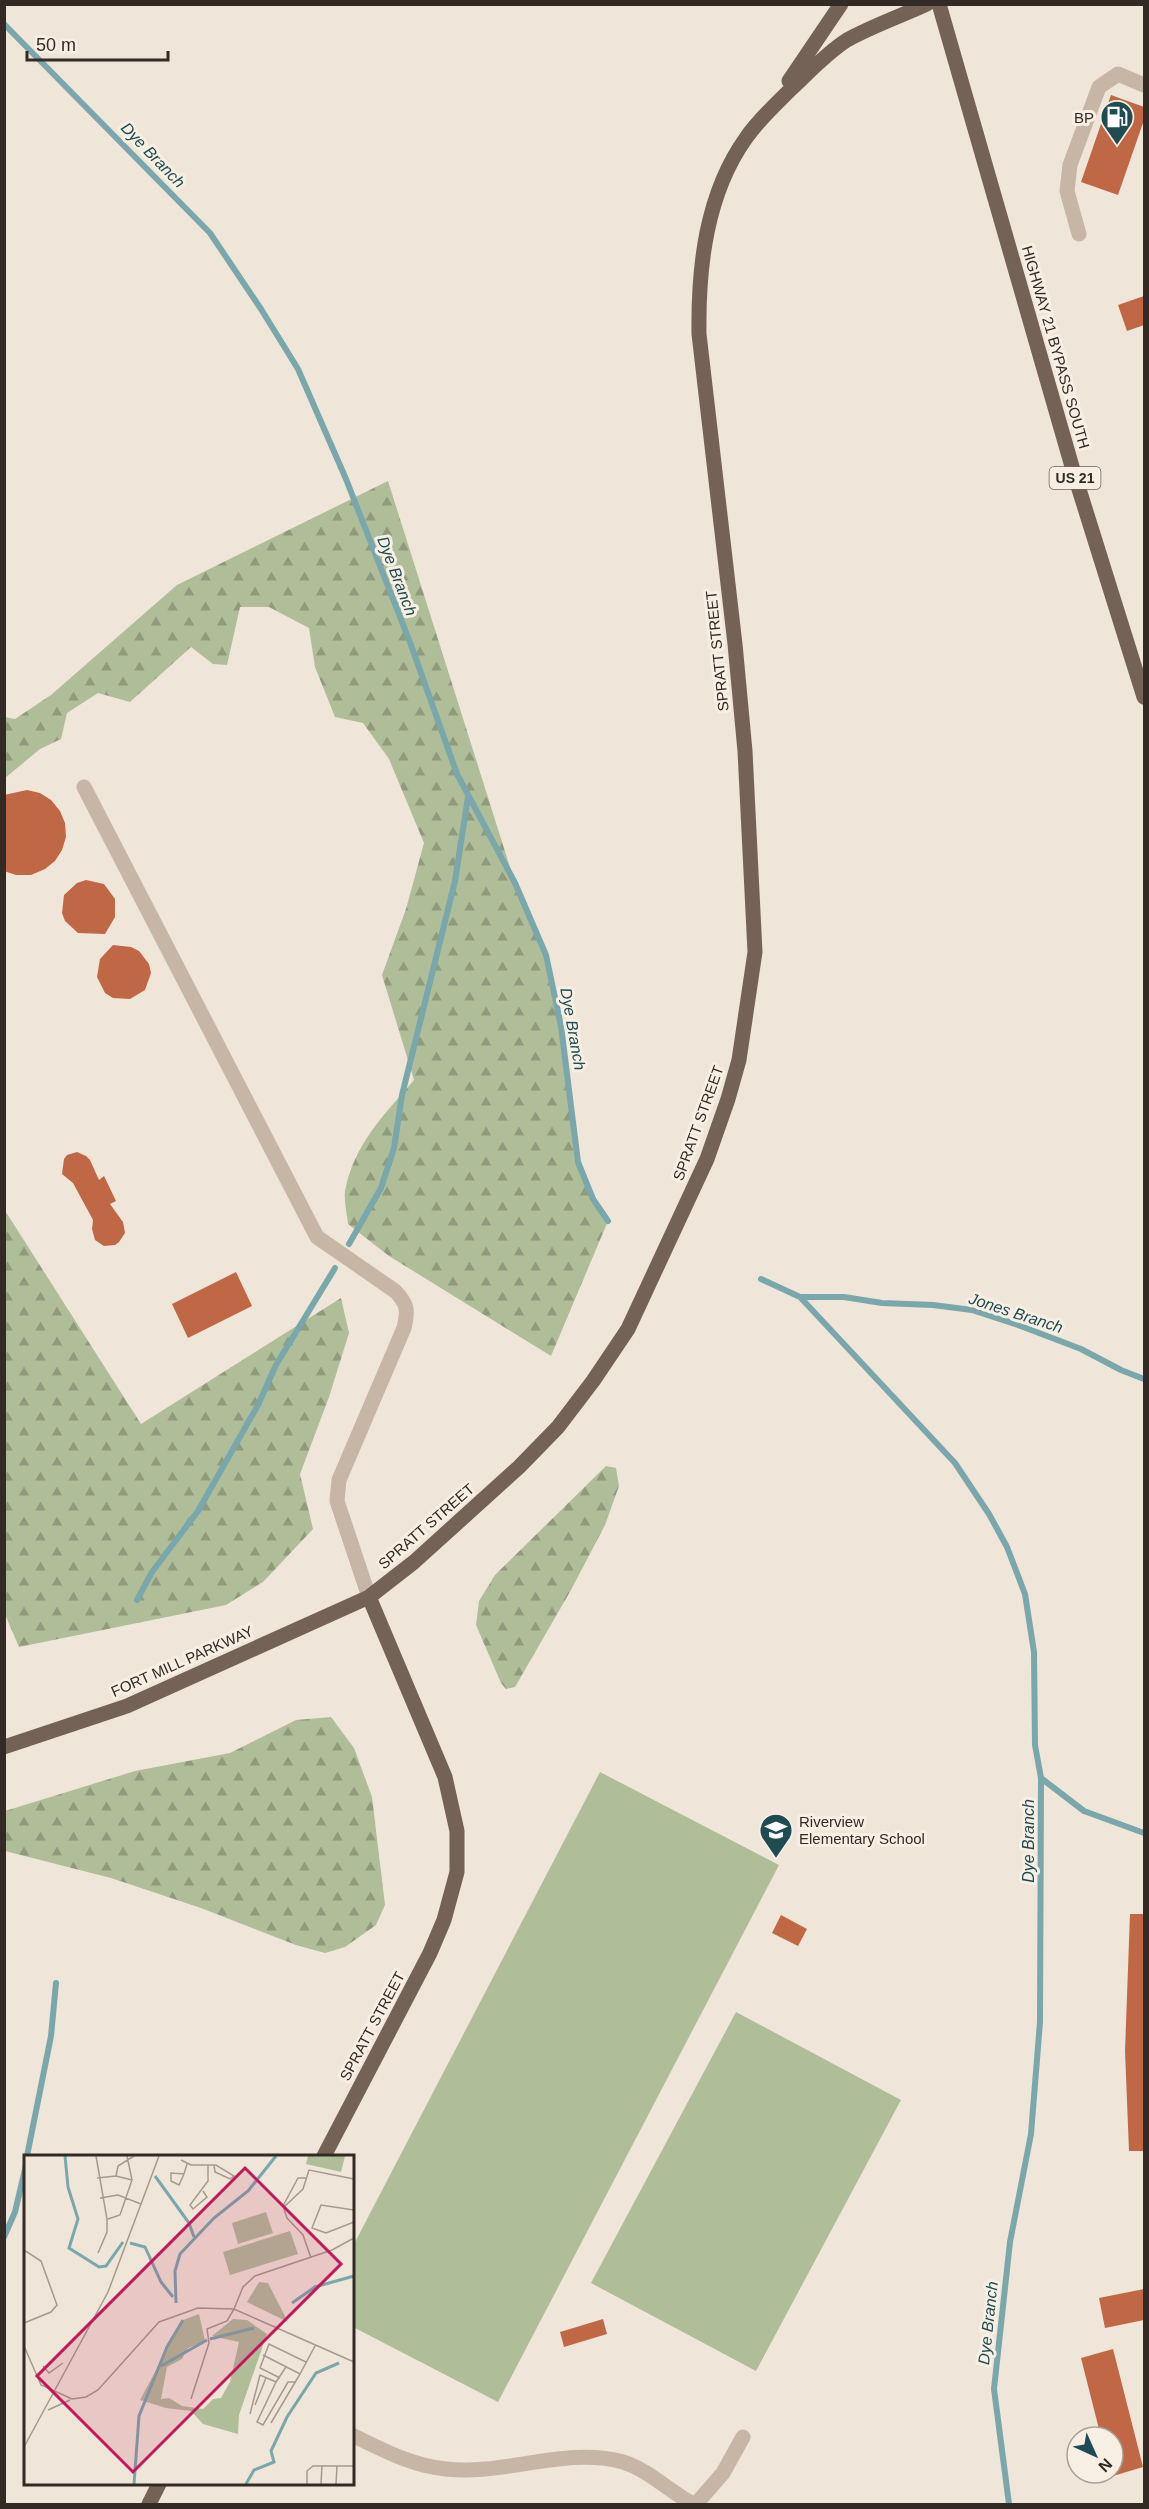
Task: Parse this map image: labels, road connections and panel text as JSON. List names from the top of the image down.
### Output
{
  "streets": {
    "main road": [
      "HIGHWAY 21 BYPASS SOUTH",
      "US 21",
      "SPRATT STREET",
      "FORT MILL PARKWAY"
    ]
  },
  "crossings": [
    ["SPRATT STREET", "FORT MILL PARKWAY"]
  ],
  "water": ["Dye Branch", "Jones Branch"],
  "places": {
    "fuel station": ["BP"],
    "school or university": ["Riverview Elementary School"]
  },
  "scale_bar": "50 m",
  "north": "bottom right"
}
